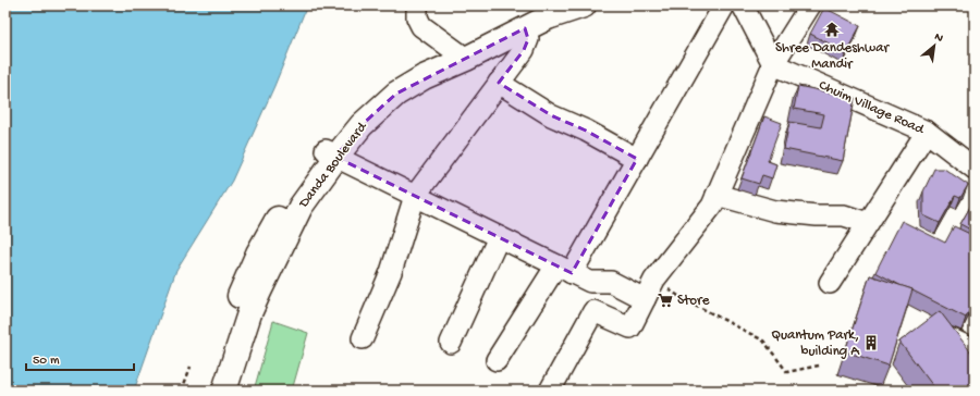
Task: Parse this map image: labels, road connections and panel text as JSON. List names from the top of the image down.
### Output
{
  "streets": {
    "street": ["Chuim Village Road"]
  },
  "places": {
    "temple": ["Shree Dandeshwar Mandir"],
    "supermarket": ["Store"],
    "building": ["Quantum Park, building A"]
  },
  "scale_bar": "50 m",
  "north": "top right"
}
